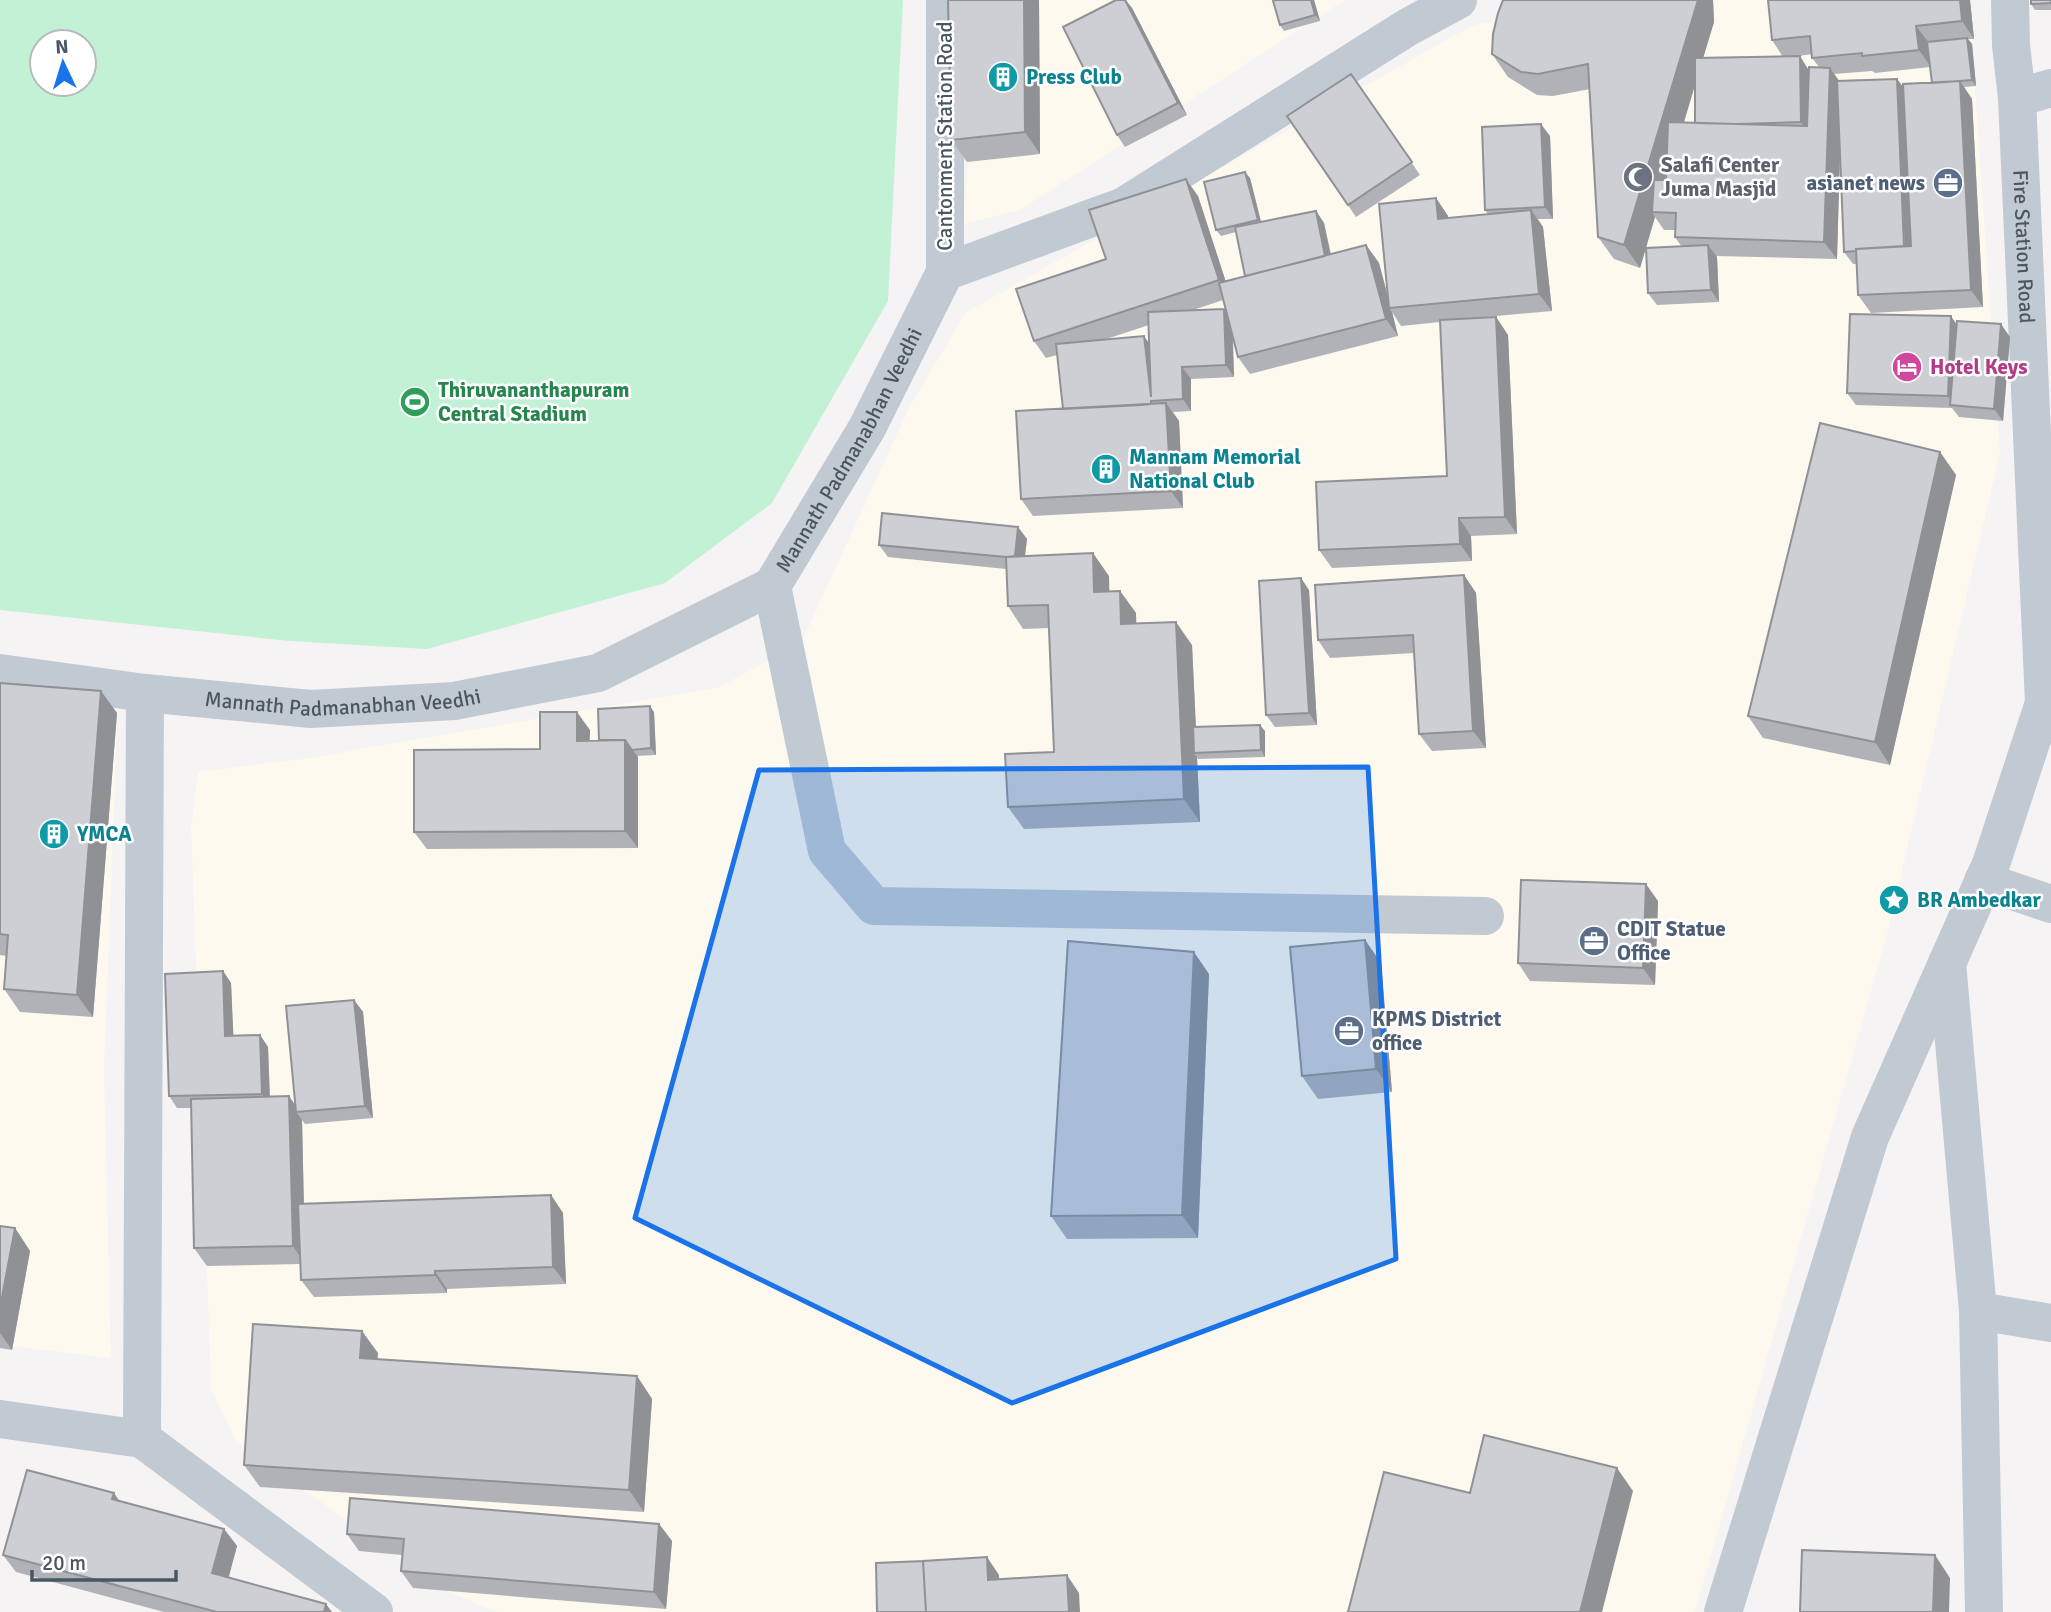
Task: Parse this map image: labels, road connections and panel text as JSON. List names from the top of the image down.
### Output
{
  "streets": {
    "street": ["Cantonment Station Road", "Fire Station Road", "Mannath Padmanabhan Veedhi"]
  },
  "crossings": [
    ["Cantonment Station Road", "Mannath Padmanabhan Veedhi"]
  ],
  "places": {
    "building": ["Press Club", "Mannam Memorial National Club", "YMCA"],
    "mosque": ["Salafi Center Juma Masjid"],
    "office": ["asianet news", "CDIT Statue Office", "KPMS District office"],
    "hotel": ["Hotel Keys"],
    "sports": ["Thiruvananthapuram Central Stadium"],
    "place": ["BR Ambedkar"]
  },
  "scale_bar": "20 m",
  "north": "top"
}
